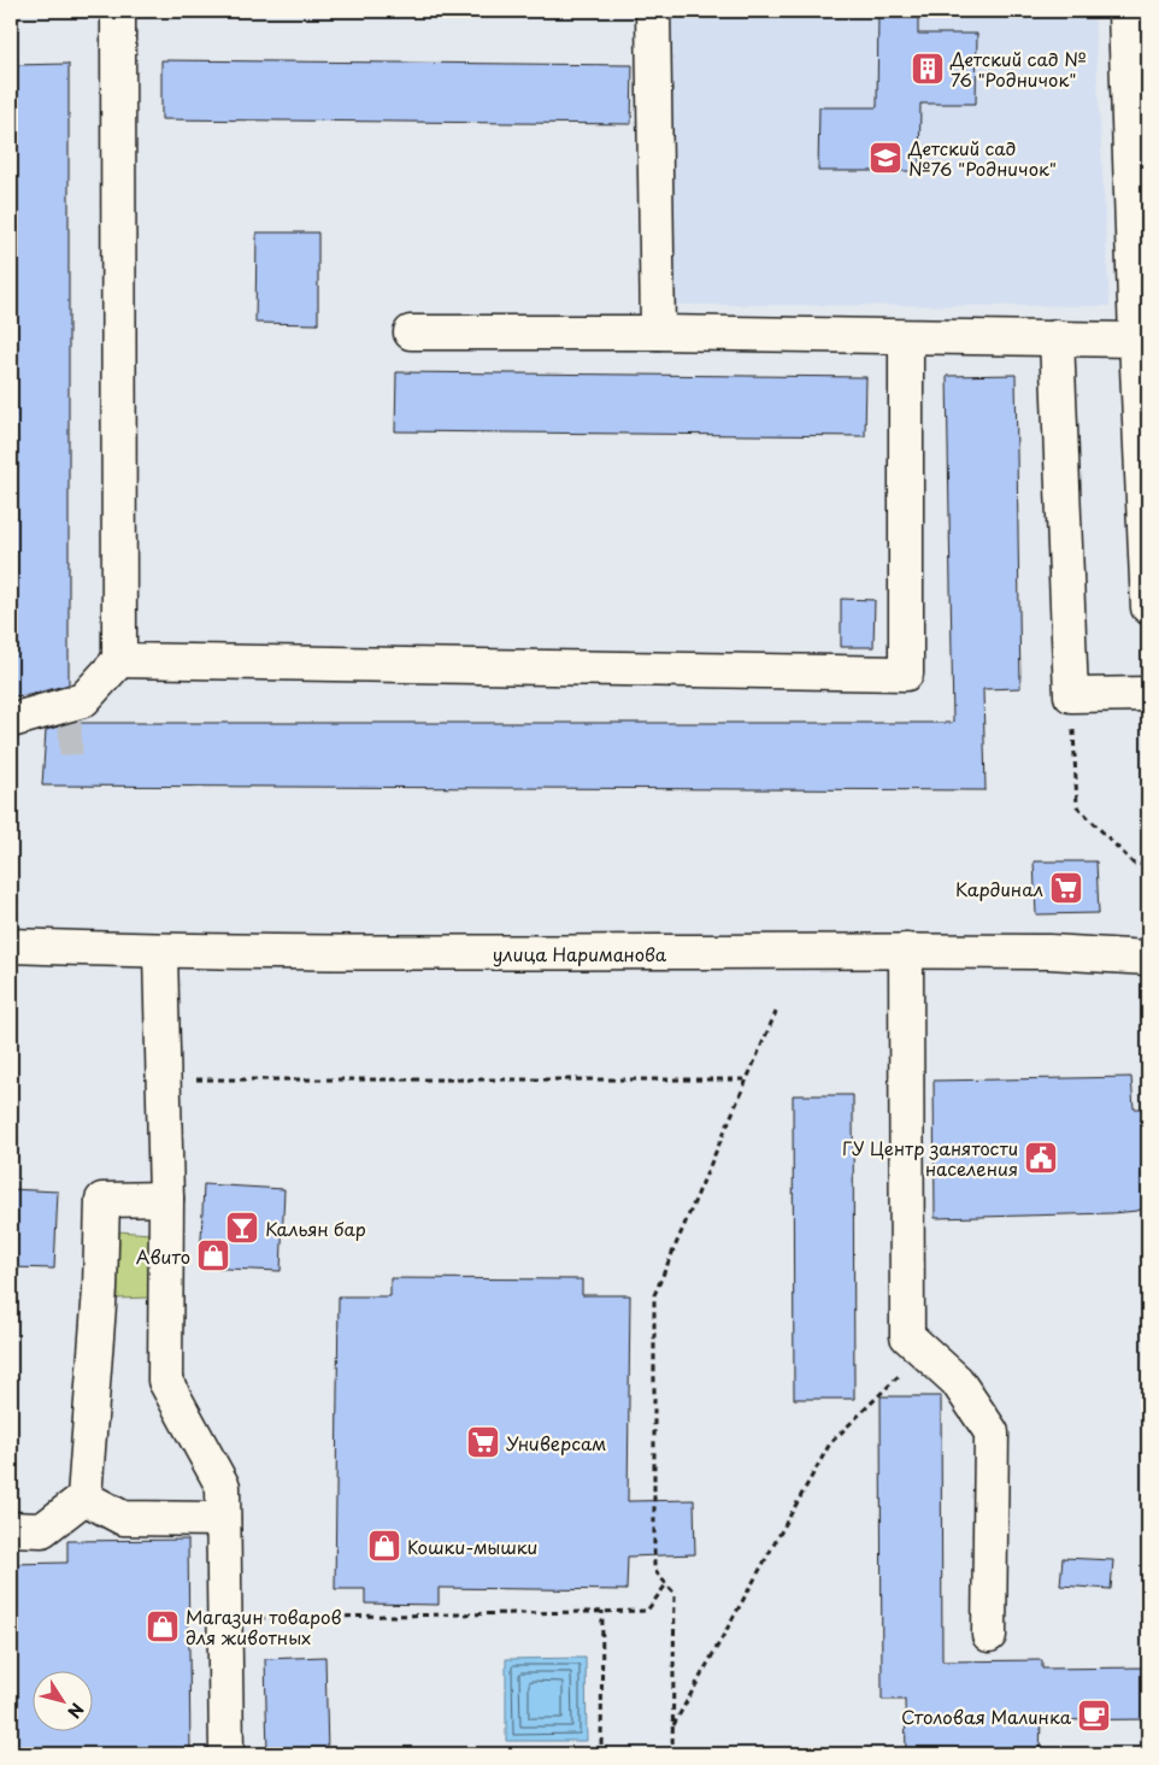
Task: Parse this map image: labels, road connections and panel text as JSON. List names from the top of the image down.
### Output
{
  "streets": {
    "street": ["улица Нариманова"]
  },
  "places": {
    "building": ["Детский сад № 76 \"Родничок\""],
    "school or university": ["Детский сад №76 \"Родничок\""],
    "supermarket": ["Кардинал", "Универсам"],
    "public building": ["ГУ Центр занятости населения"],
    "bar": ["Кальян бар"],
    "shop": ["Авито", "Кошки-мышки", "Магазин товаров для животных"],
    "cafe": ["Столовая Малинка"]
  },
  "north": "bottom right"
}
